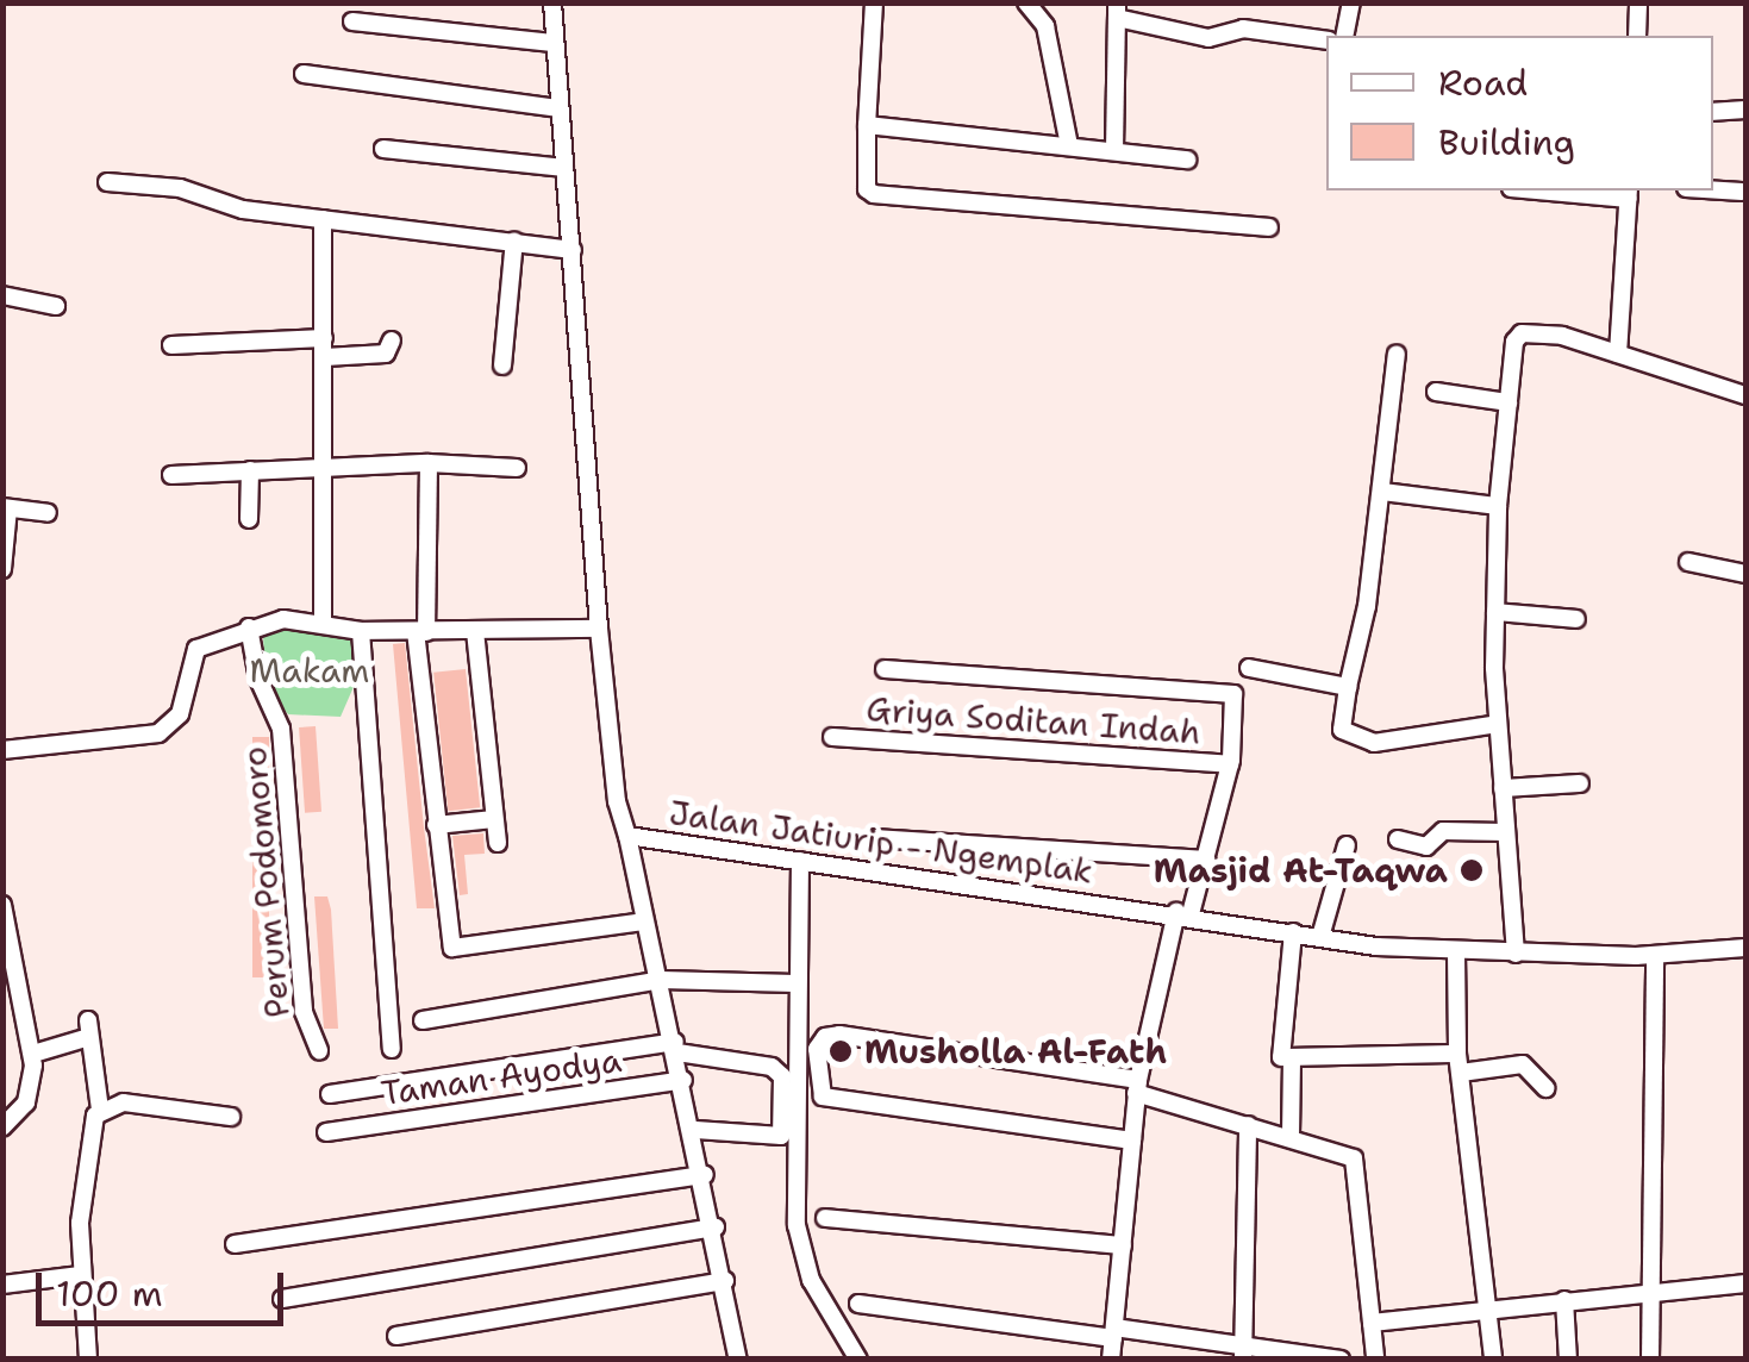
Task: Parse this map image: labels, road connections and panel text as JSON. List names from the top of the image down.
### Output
{
  "streets": {
    "street": [
      "Griya Soditan Indah",
      "Jalan Jatiurip - Ngemplak",
      "Perum Podomoro",
      "Taman Ayodya"
    ]
  },
  "parks": ["Makam"],
  "places": ["Masjid At-Taqwa", "Musholla Al-Fath"],
  "legend": ["Road", "Building"],
  "scale_bar": "100 m"
}
